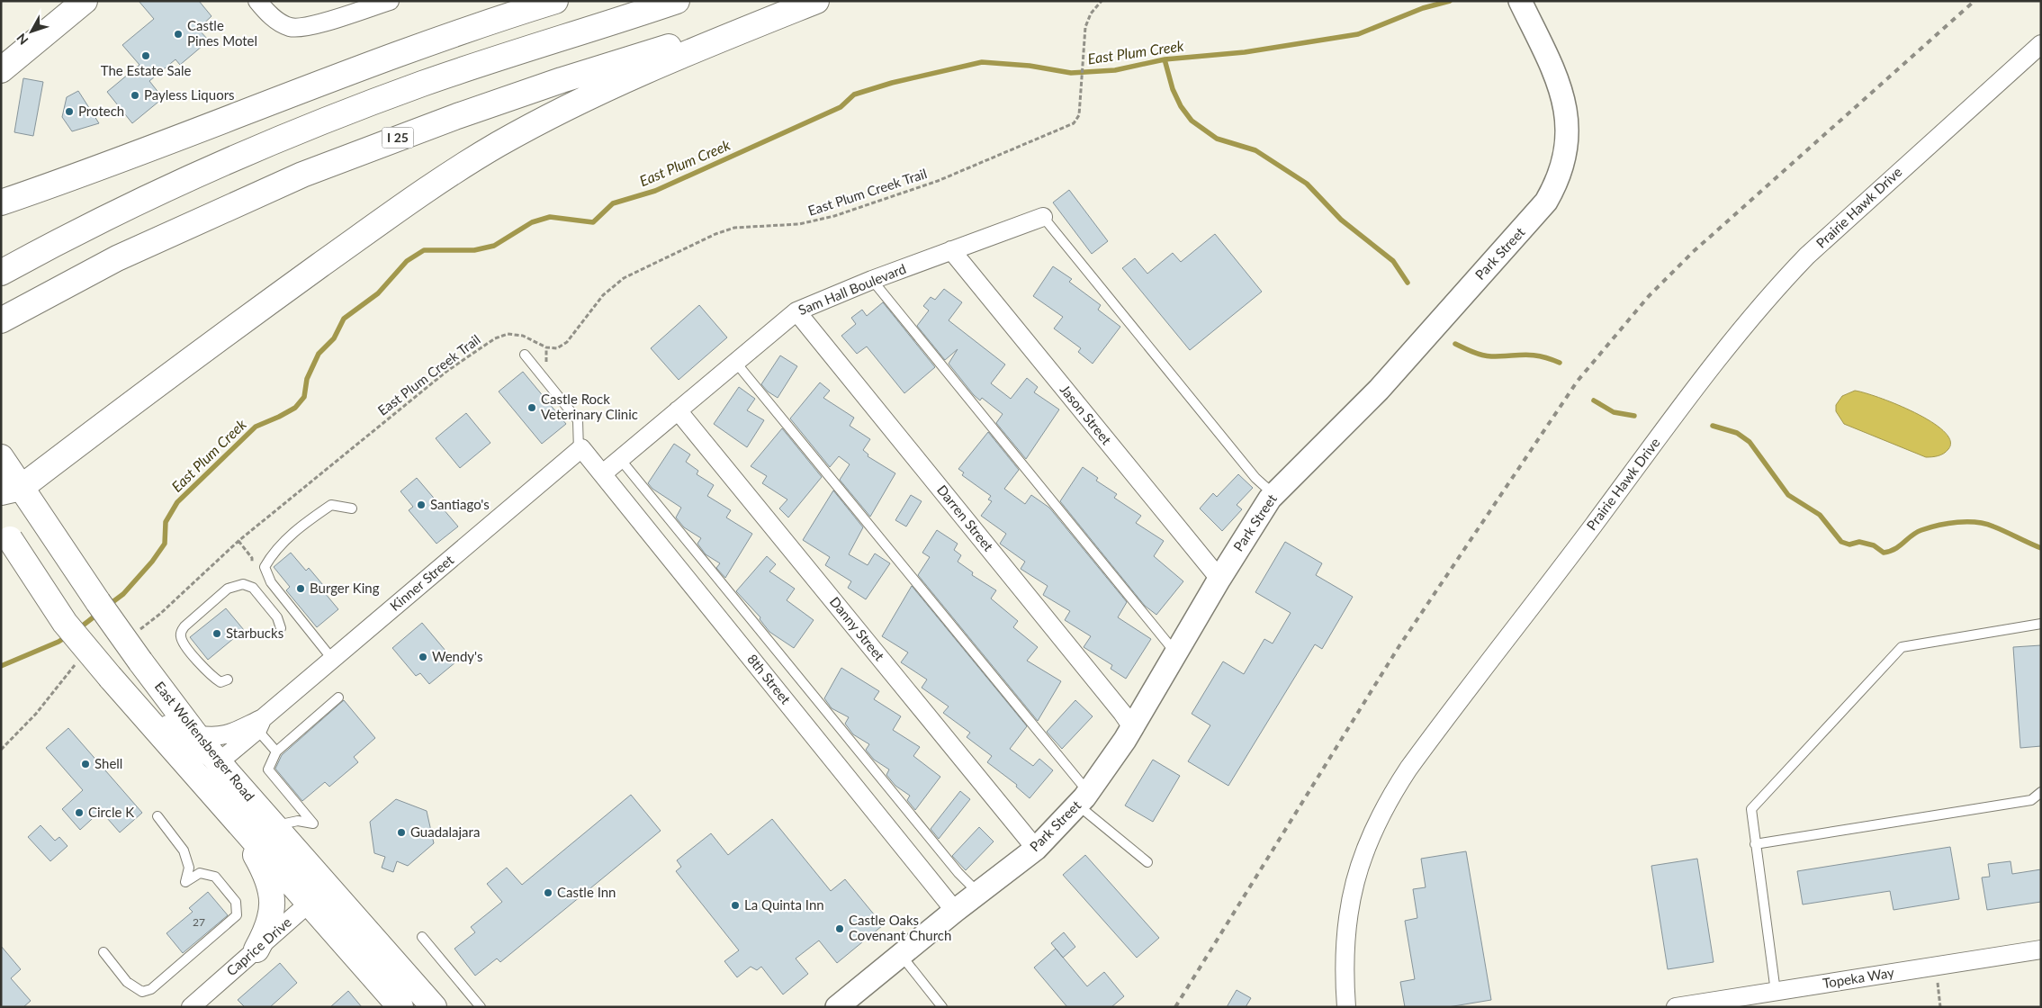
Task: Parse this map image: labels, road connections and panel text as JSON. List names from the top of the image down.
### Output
{
  "streets": {
    "main road": ["I 25", "East Wolfensberger Road"],
    "street": [
      "Prairie Hawk Drive",
      "Park Street",
      "Sam Hall Boulevard",
      "Jason Street",
      "Darren Street",
      "Kinner Street",
      "Danny Street",
      "8th Street",
      "Caprice Drive",
      "Topeka Way"
    ],
    "path": ["East Plum Creek Trail"]
  },
  "crossings": [
    ["Park Street", "Jason Street"],
    ["Park Street", "Darren Street"],
    ["Park Street", "Danny Street"],
    ["Park Street", "8th Street"],
    ["Sam Hall Boulevard", "Jason Street"],
    ["Sam Hall Boulevard", "Darren Street"],
    ["Sam Hall Boulevard", "Danny Street"],
    ["Sam Hall Boulevard", "8th Street"],
    ["Kinner Street", "8th Street"],
    ["Kinner Street", "East Wolfensberger Road"],
    ["East Wolfensberger Road", "Caprice Drive"]
  ],
  "water": ["East Plum Creek"],
  "places": [
    "Castle Pines Motel",
    "The Estate Sale",
    "Payless Liquors",
    "Protech",
    "Castle Rock Veterinary Clinic",
    "Santiago's",
    "Burger King",
    "Starbucks",
    "Wendy's",
    "Shell",
    "Circle K",
    "Guadalajara",
    "Castle Inn",
    "La Quinta Inn",
    "Castle Oaks Covenant Church"
  ],
  "house_numbers": ["27"],
  "north": "bottom left"
}
